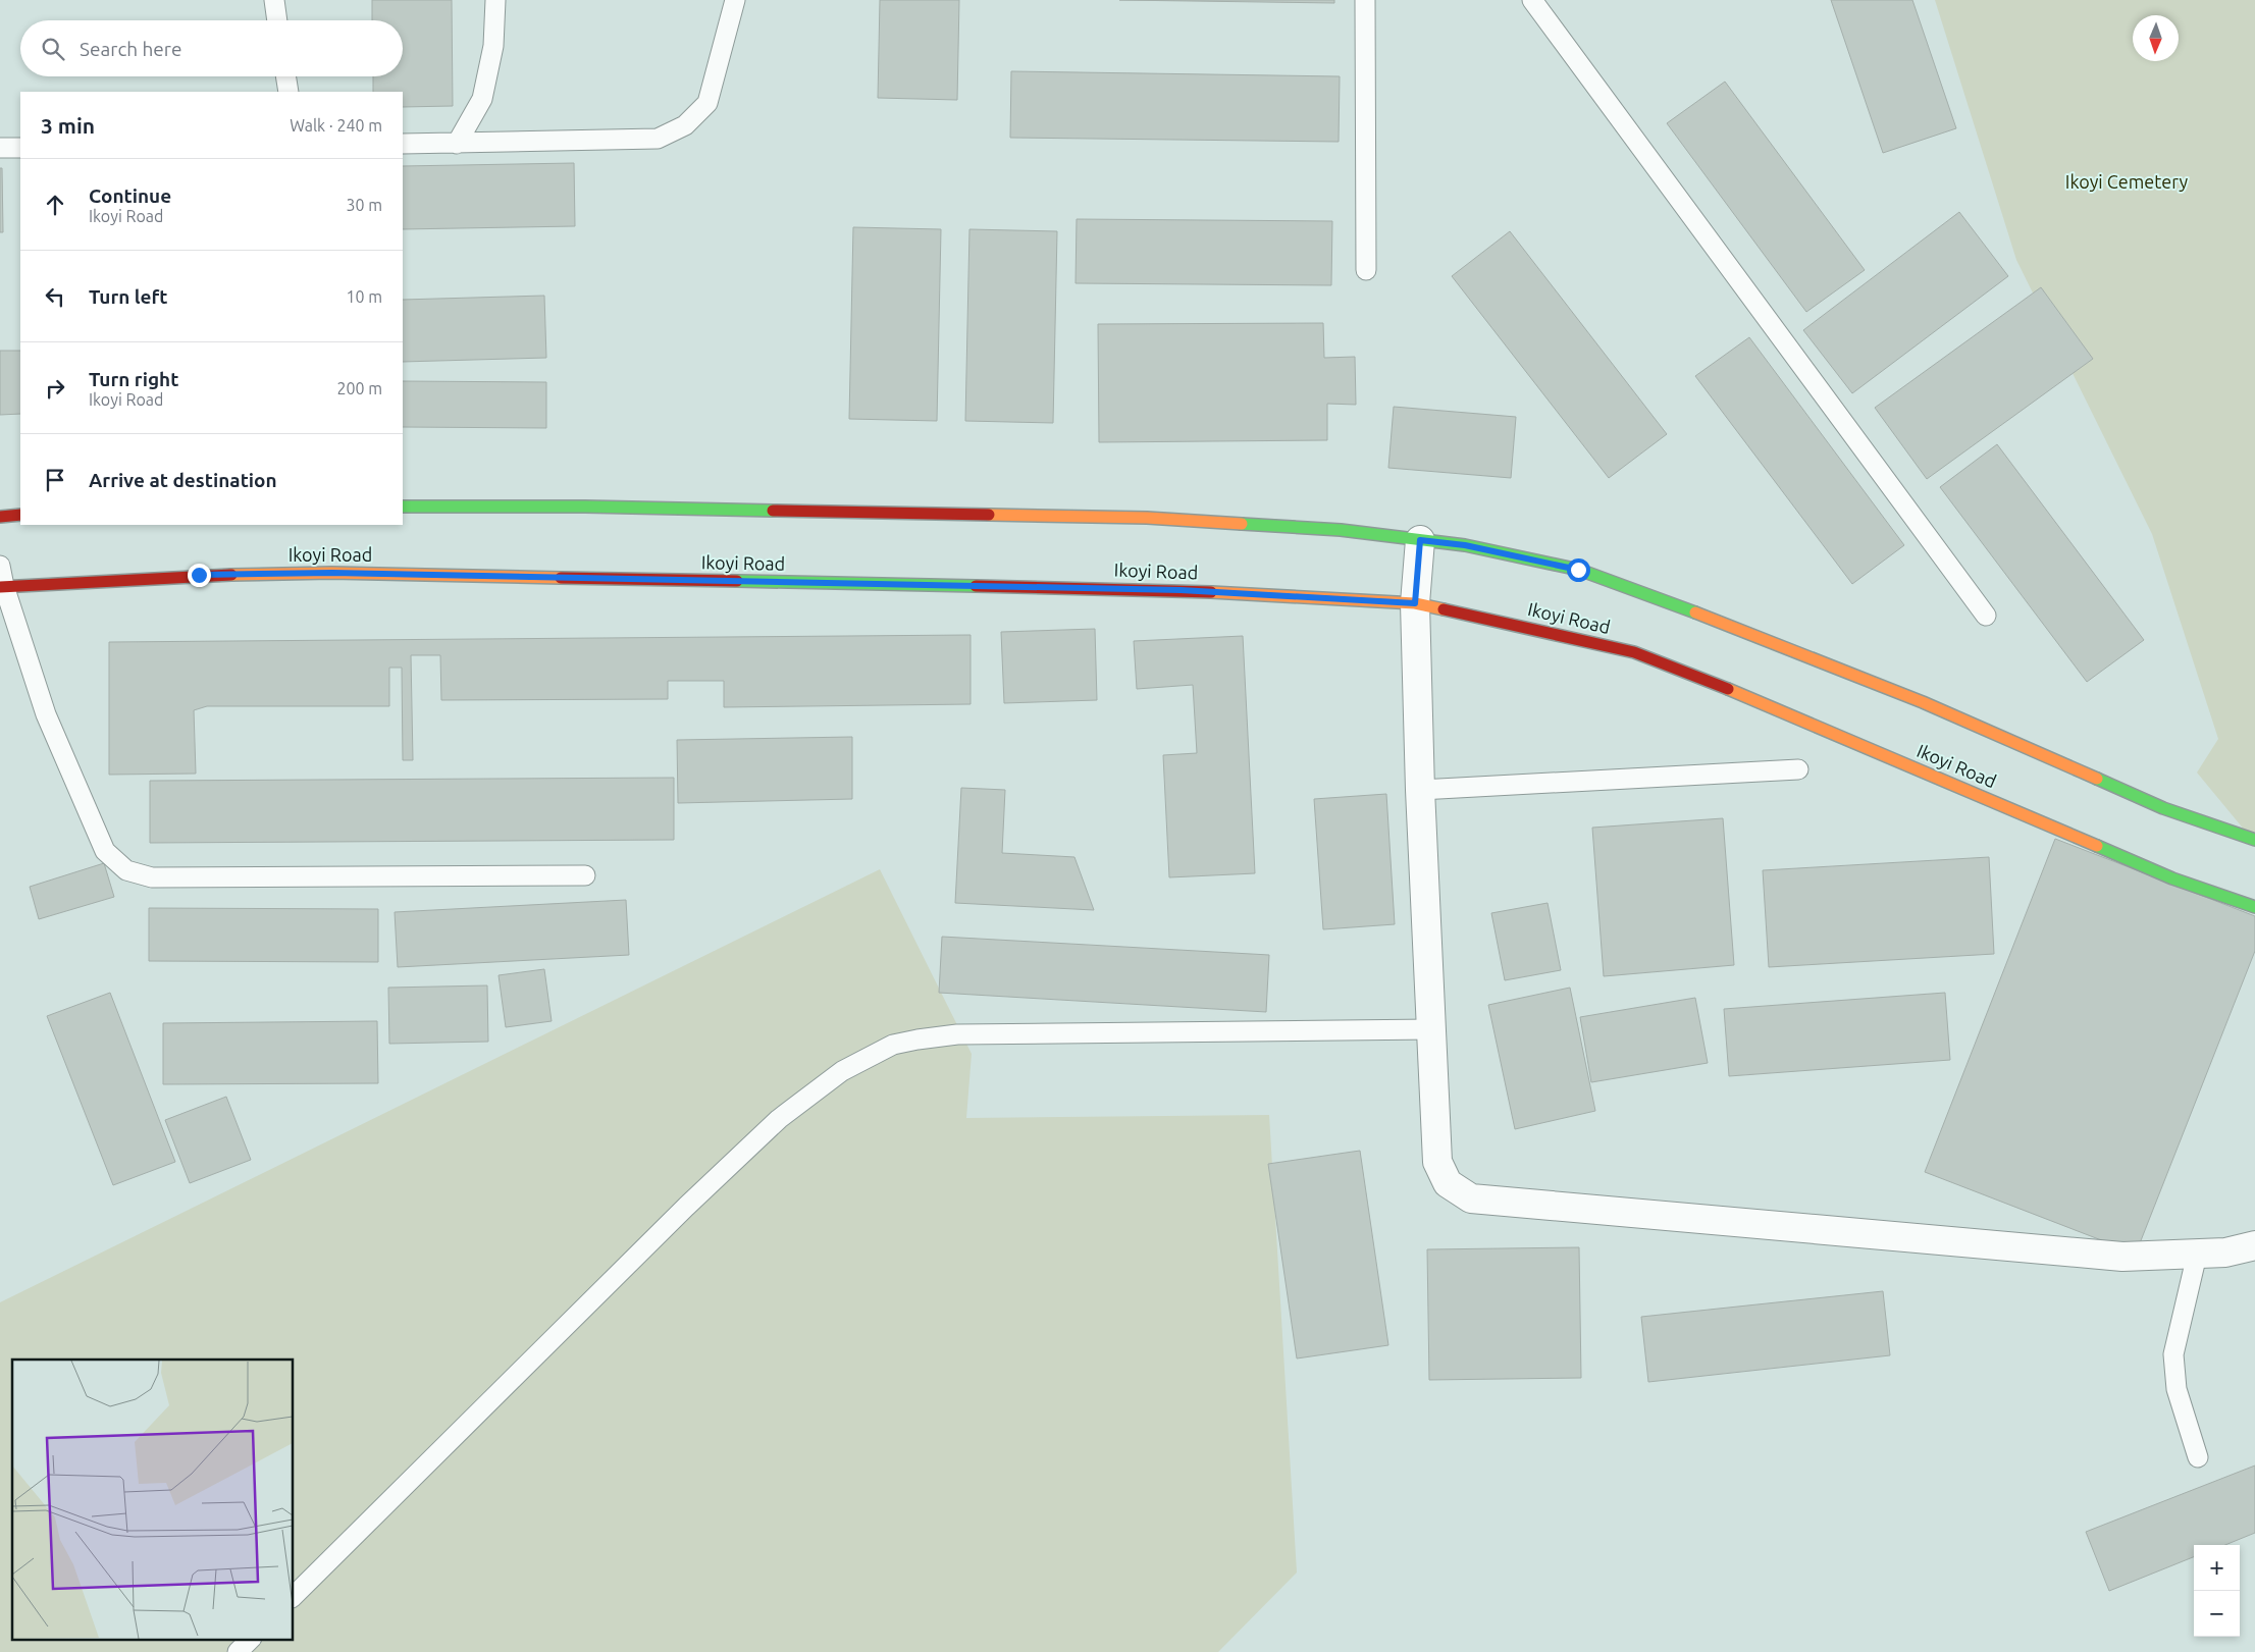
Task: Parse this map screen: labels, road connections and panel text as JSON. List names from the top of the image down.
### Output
{
  "streets": {
    "main road": ["Ikoyi Road"]
  },
  "parks": ["Ikoyi Cemetery"],
  "north": "bottom",
  "page": {
    "search": "Search here",
    "heading": ["3 min", "Walk · 240 m"],
    "list": [
      ["Continue", "Ikoyi Road", "30 m"],
      ["Turn left", "10 m"],
      ["Turn right", "Ikoyi Road", "200 m"],
      "Arrive at destination"
    ],
    "map_buttons": ["+", "−"]
  }
}
